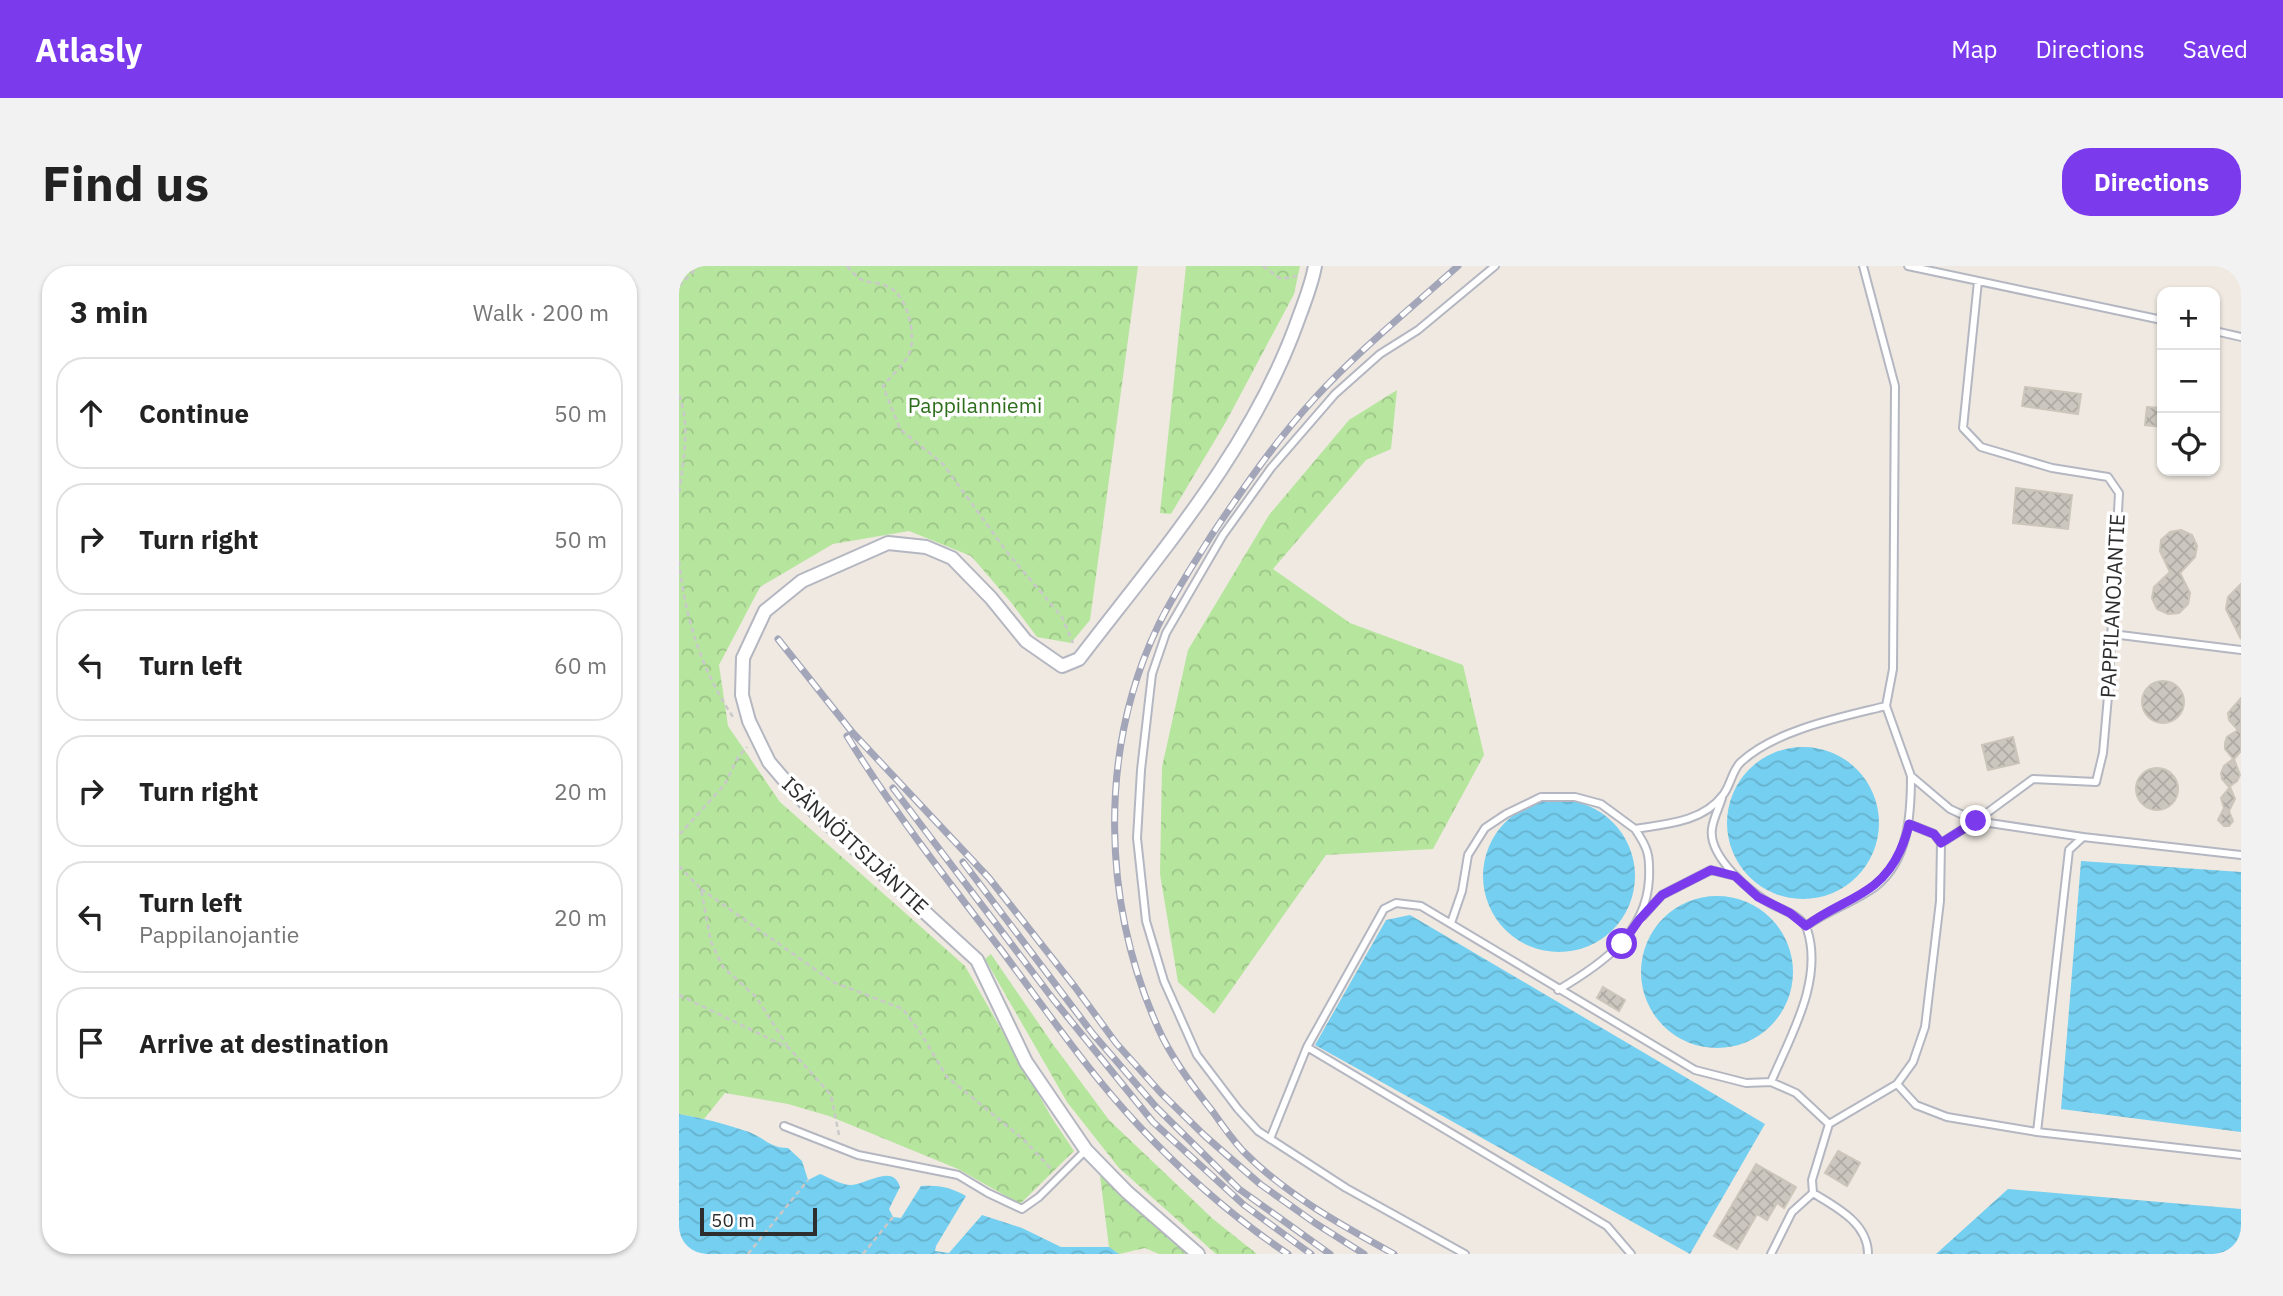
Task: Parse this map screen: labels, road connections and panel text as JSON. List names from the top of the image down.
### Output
{
  "streets": {
    "street": ["ISÄNNÖITSIJÄNTIE"],
    "lane": ["PAPPILANOJANTIE"]
  },
  "parks": ["Pappilanniemi"],
  "scale_bar": "50 m",
  "page": {
    "header": "Atlasly",
    "nav": ["Map", "Directions", "Saved"],
    "buttons": "Directions",
    "title": "Find us",
    "heading": ["3 min", "Walk · 200 m"],
    "map_buttons": ["+", "−"],
    "list": [
      ["Continue", "50 m"],
      ["Turn right", "50 m"],
      ["Turn left", "60 m"],
      ["Turn right", "20 m"],
      ["Turn left", "Pappilanojantie", "20 m"],
      "Arrive at destination"
    ],
    "scale": "50 m"
  }
}
